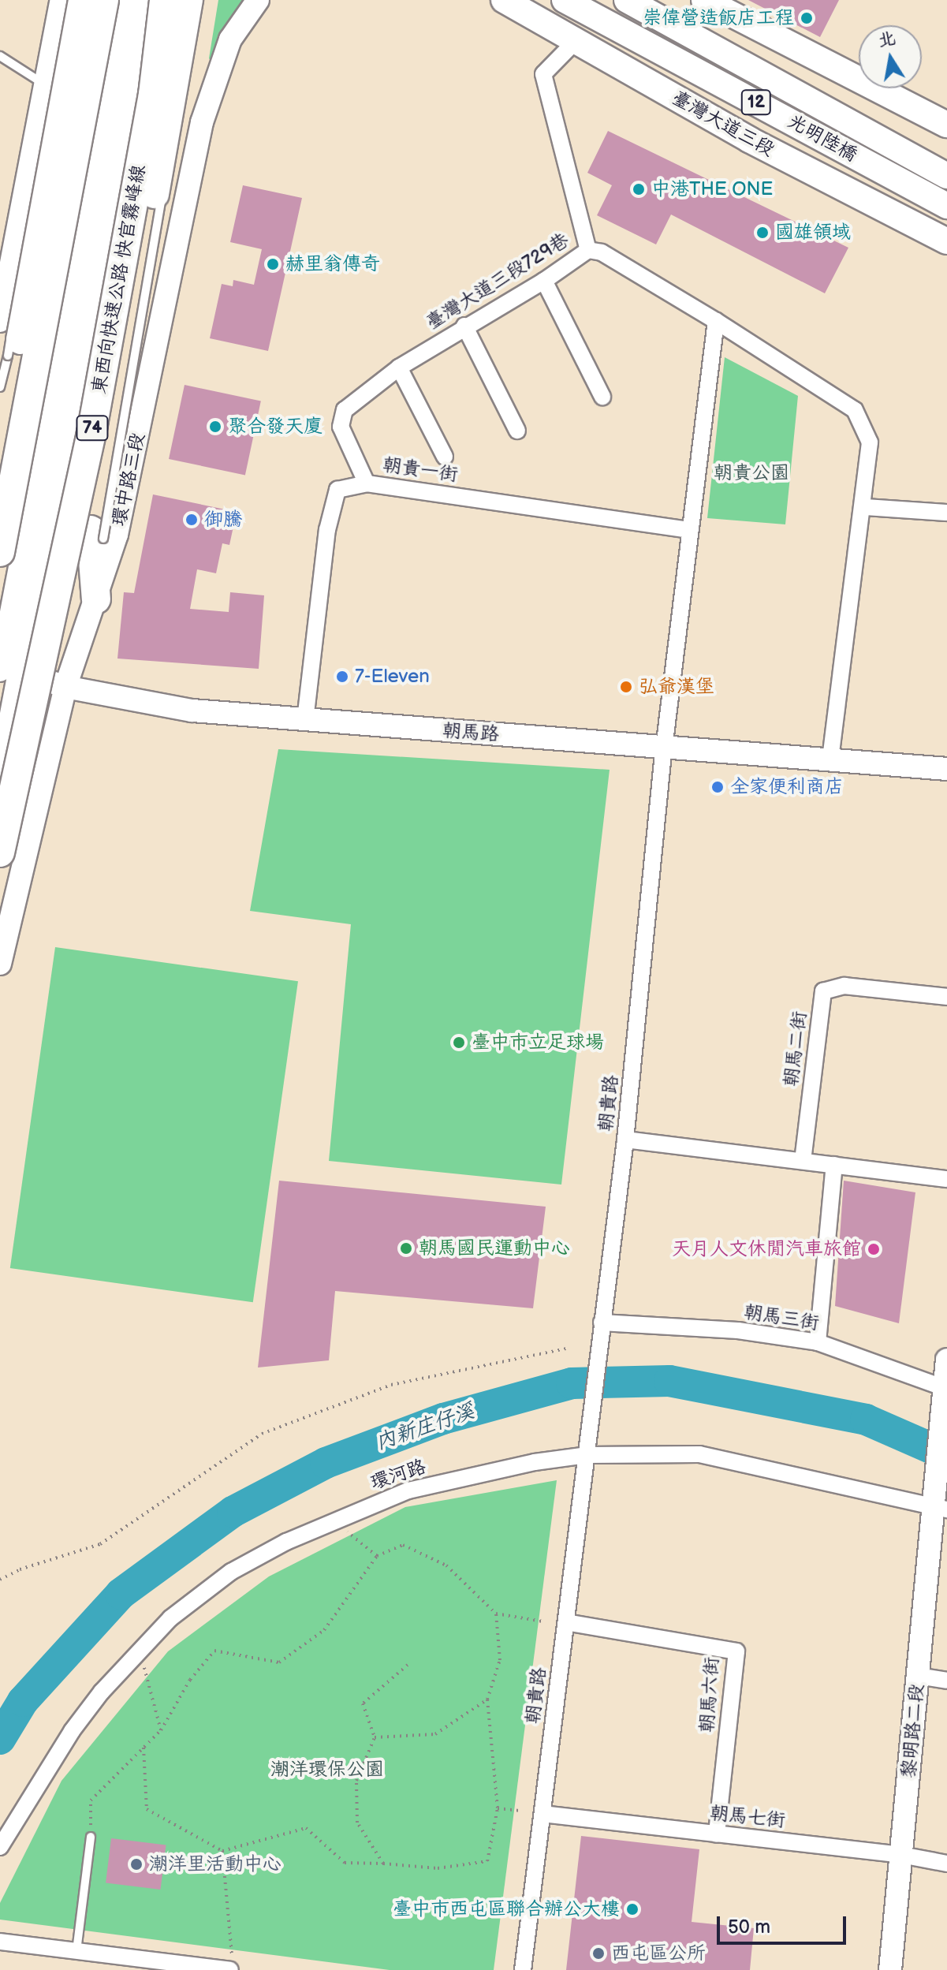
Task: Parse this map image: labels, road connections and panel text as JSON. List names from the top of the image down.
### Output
{
  "streets": {
    "highway": ["東西向快速公路 快官霧峰線", "74"],
    "main road": ["12", "臺灣大道三段", "光明陸橋"],
    "street": [
      "臺灣大道三段729巷",
      "朝貴一街",
      "環中路三段",
      "朝馬路",
      "朝馬二街",
      "朝貴路",
      "朝馬三街",
      "環河路",
      "朝馬六街",
      "黎明路二段",
      "朝馬七街"
    ]
  },
  "crossings": [
    ["臺灣大道三段", "臺灣大道三段729巷"],
    ["臺灣大道三段729巷", "朝貴一街"],
    ["74", "環中路三段"],
    ["朝貴一街", "朝馬路"],
    ["環中路三段", "朝馬路"],
    ["朝馬路", "朝貴路"],
    ["朝貴路", "朝馬三街"],
    ["朝貴路", "環河路"],
    ["朝貴路", "朝馬六街"],
    ["朝貴路", "朝馬七街"],
    ["朝馬三街", "黎明路二段"],
    ["環河路", "黎明路二段"],
    ["朝馬六街", "朝馬七街"],
    ["黎明路二段", "朝馬七街"]
  ],
  "water": ["內新庄仔溪"],
  "parks": ["朝貴公園", "潮洋環保公園"],
  "places": [
    "崇偉營造飯店工程",
    "中港THE ONE",
    "國雄領域",
    "赫里翁傳奇",
    "聚合發天廈",
    "御騰",
    "7-Eleven",
    "弘爺漢堡",
    "全家便利商店",
    "臺中市立足球場",
    "朝馬國民運動中心",
    "天月人文休閒汽車旅館",
    "潮洋里活動中心",
    "臺中市西屯區聯合辦公大樓",
    "西屯區公所"
  ],
  "scale_bar": "50 m",
  "north": "top"
}
